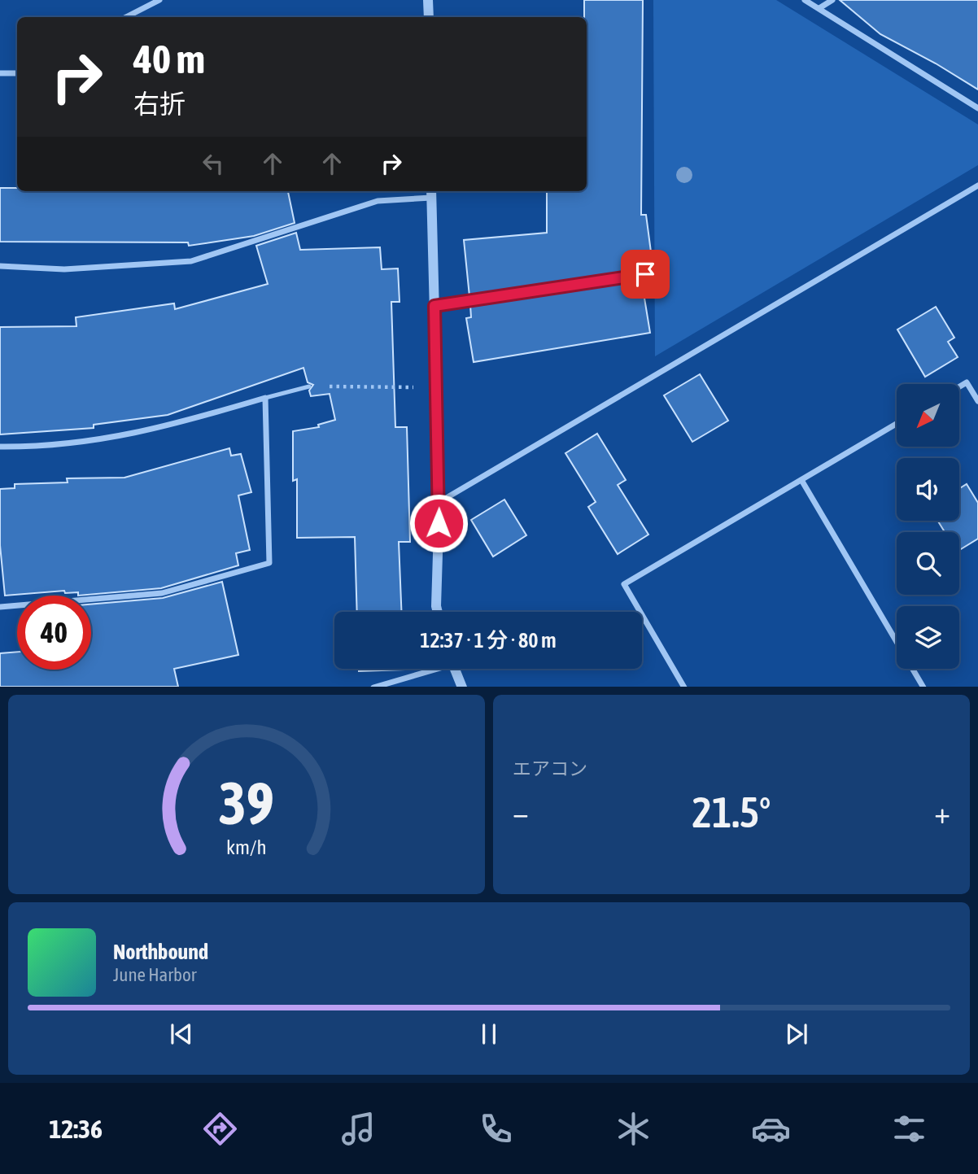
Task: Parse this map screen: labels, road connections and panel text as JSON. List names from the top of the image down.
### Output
{
  "north": "bottom left",
  "page": {
    "turn": ["40 m", "右折"],
    "limit": "40",
    "trip": "12:37 · 1 分 · 80 m",
    "tile": "エアコン",
    "heat": ["−", "21.5°", "+"],
    "song": ["Northbound", "June Harbor"],
    "tabs": "12:36",
    "gauge": ["39", "km/h"]
  }
}
